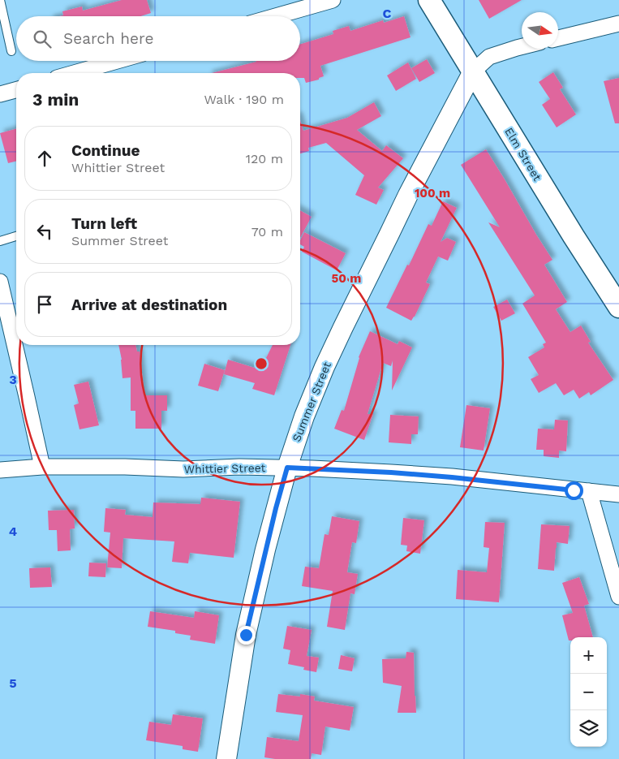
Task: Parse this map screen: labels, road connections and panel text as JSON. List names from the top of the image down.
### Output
{
  "streets": {
    "main road": ["Elm Street"],
    "street": ["Summer Street", "Whittier Street"]
  },
  "crossings": [
    ["Elm Street", "Summer Street"],
    ["Summer Street", "Whittier Street"]
  ],
  "north": "right",
  "page": {
    "search": "Search here",
    "heading": ["3 min", "Walk · 190 m"],
    "list": [
      ["Continue", "Whittier Street", "120 m"],
      ["Turn left", "Summer Street", "70 m"],
      "Arrive at destination"
    ],
    "map_buttons": ["+", "−"]
  },
  "grid": {
    "columns": ["C"],
    "rows": ["3", "4", "5"]
  },
  "rings": ["100 m", "50 m"]
}
